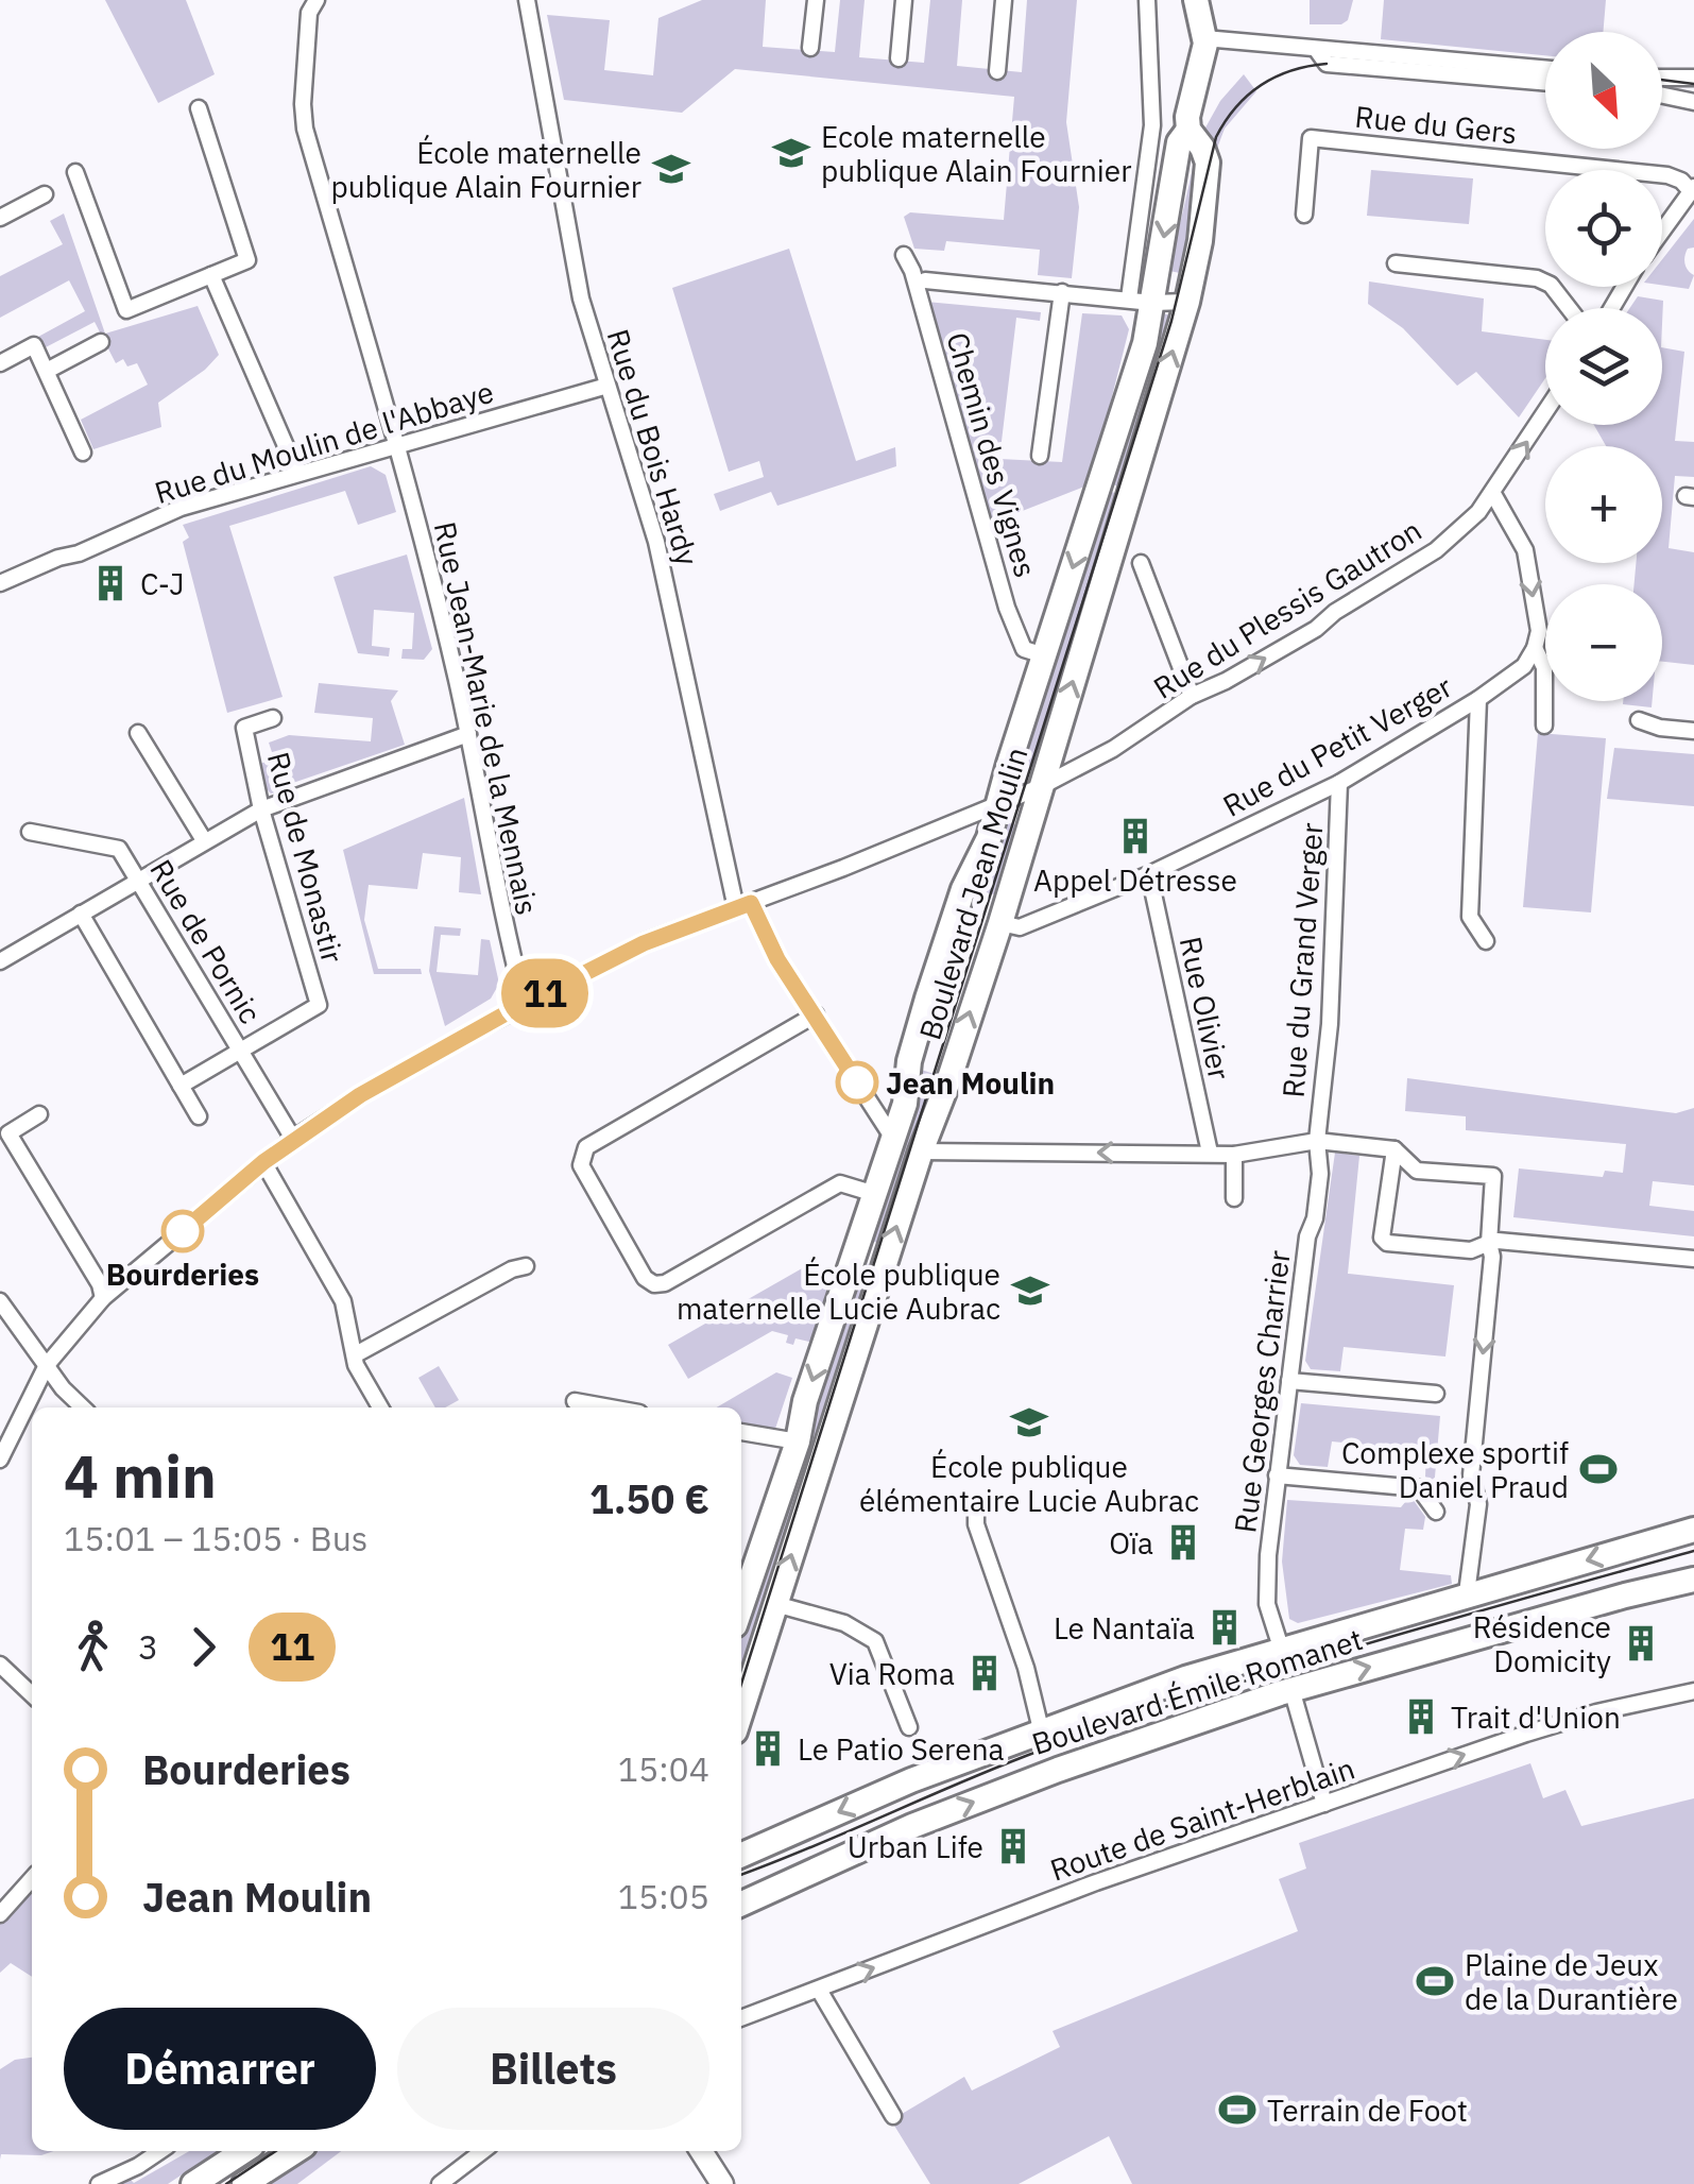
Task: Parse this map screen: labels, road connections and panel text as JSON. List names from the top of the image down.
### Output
{
  "streets": {
    "main road": ["Boulevard Jean Moulin", "Boulevard Émile Romanet"],
    "street": [
      "Rue du Gers",
      "Rue du Moulin de l'Abbaye",
      "Rue du Bois Hardy",
      "Chemin des Vignes",
      "Rue du Plessis Gautron",
      "Rue Jean-Marie de la Mennais",
      "Rue du Petit Verger",
      "Rue de Monastir",
      "Rue de Pornic",
      "Rue du Grand Verger",
      "Rue Olivier",
      "Rue Georges Charrier",
      "Route de Saint-Herblain"
    ]
  },
  "crossings": [
    ["Rue du Moulin de l'Abbaye", "Rue du Bois Hardy"],
    ["Rue du Moulin de l'Abbaye", "Rue Jean-Marie de la Mennais"],
    ["Rue du Bois Hardy", "Rue du Plessis Gautron"],
    ["Rue du Bois Hardy", "Boulevard Jean Moulin"],
    ["Chemin des Vignes", "Boulevard Jean Moulin"],
    ["Rue du Plessis Gautron", "Rue Jean-Marie de la Mennais"],
    ["Rue du Plessis Gautron", "Boulevard Jean Moulin"],
    ["Rue du Plessis Gautron", "Rue de Pornic"],
    ["Rue du Petit Verger", "Boulevard Jean Moulin"],
    ["Rue du Petit Verger", "Rue du Grand Verger"],
    ["Rue du Petit Verger", "Rue Olivier"],
    ["Rue de Monastir", "Rue de Pornic"],
    ["Rue du Grand Verger", "Rue Georges Charrier"],
    ["Rue Georges Charrier", "Boulevard Émile Romanet"]
  ],
  "one_way": ["Route de Saint-Herblain"],
  "places": {
    "school or university": [
      "Ecole maternelle publique Alain Fournier",
      "École maternelle publique Alain Fournier",
      "École publique maternelle Lucie Aubrac",
      "École publique élémentaire Lucie Aubrac"
    ],
    "building": [
      "C-J",
      "Appel Détresse",
      "Oïa",
      "Le Nantaïa",
      "Résidence Domicity",
      "Via Roma",
      "Trait d'Union",
      "Le Patio Serena",
      "Urban Life"
    ],
    "other": ["Jean Moulin", "Bourderies"],
    "sports": ["Complexe sportif Daniel Praud", "Plaine de Jeux de la Durantière", "Terrain de Foot"]
  },
  "lines": ["bus line 11"],
  "north": "bottom right",
  "page": {
    "on_map": "11",
    "map_buttons": ["+", "−"],
    "heading": ["4 min", "15:01 – 15:05 · Bus", "1.50 €"],
    "legs": ["3", "11"],
    "list": [
      {
        "name": "Bourderies",
        "value": "15:04"
      },
      {
        "name": "Jean Moulin",
        "value": "15:05"
      }
    ],
    "buttons": ["Démarrer", "Billets"]
  }
}
